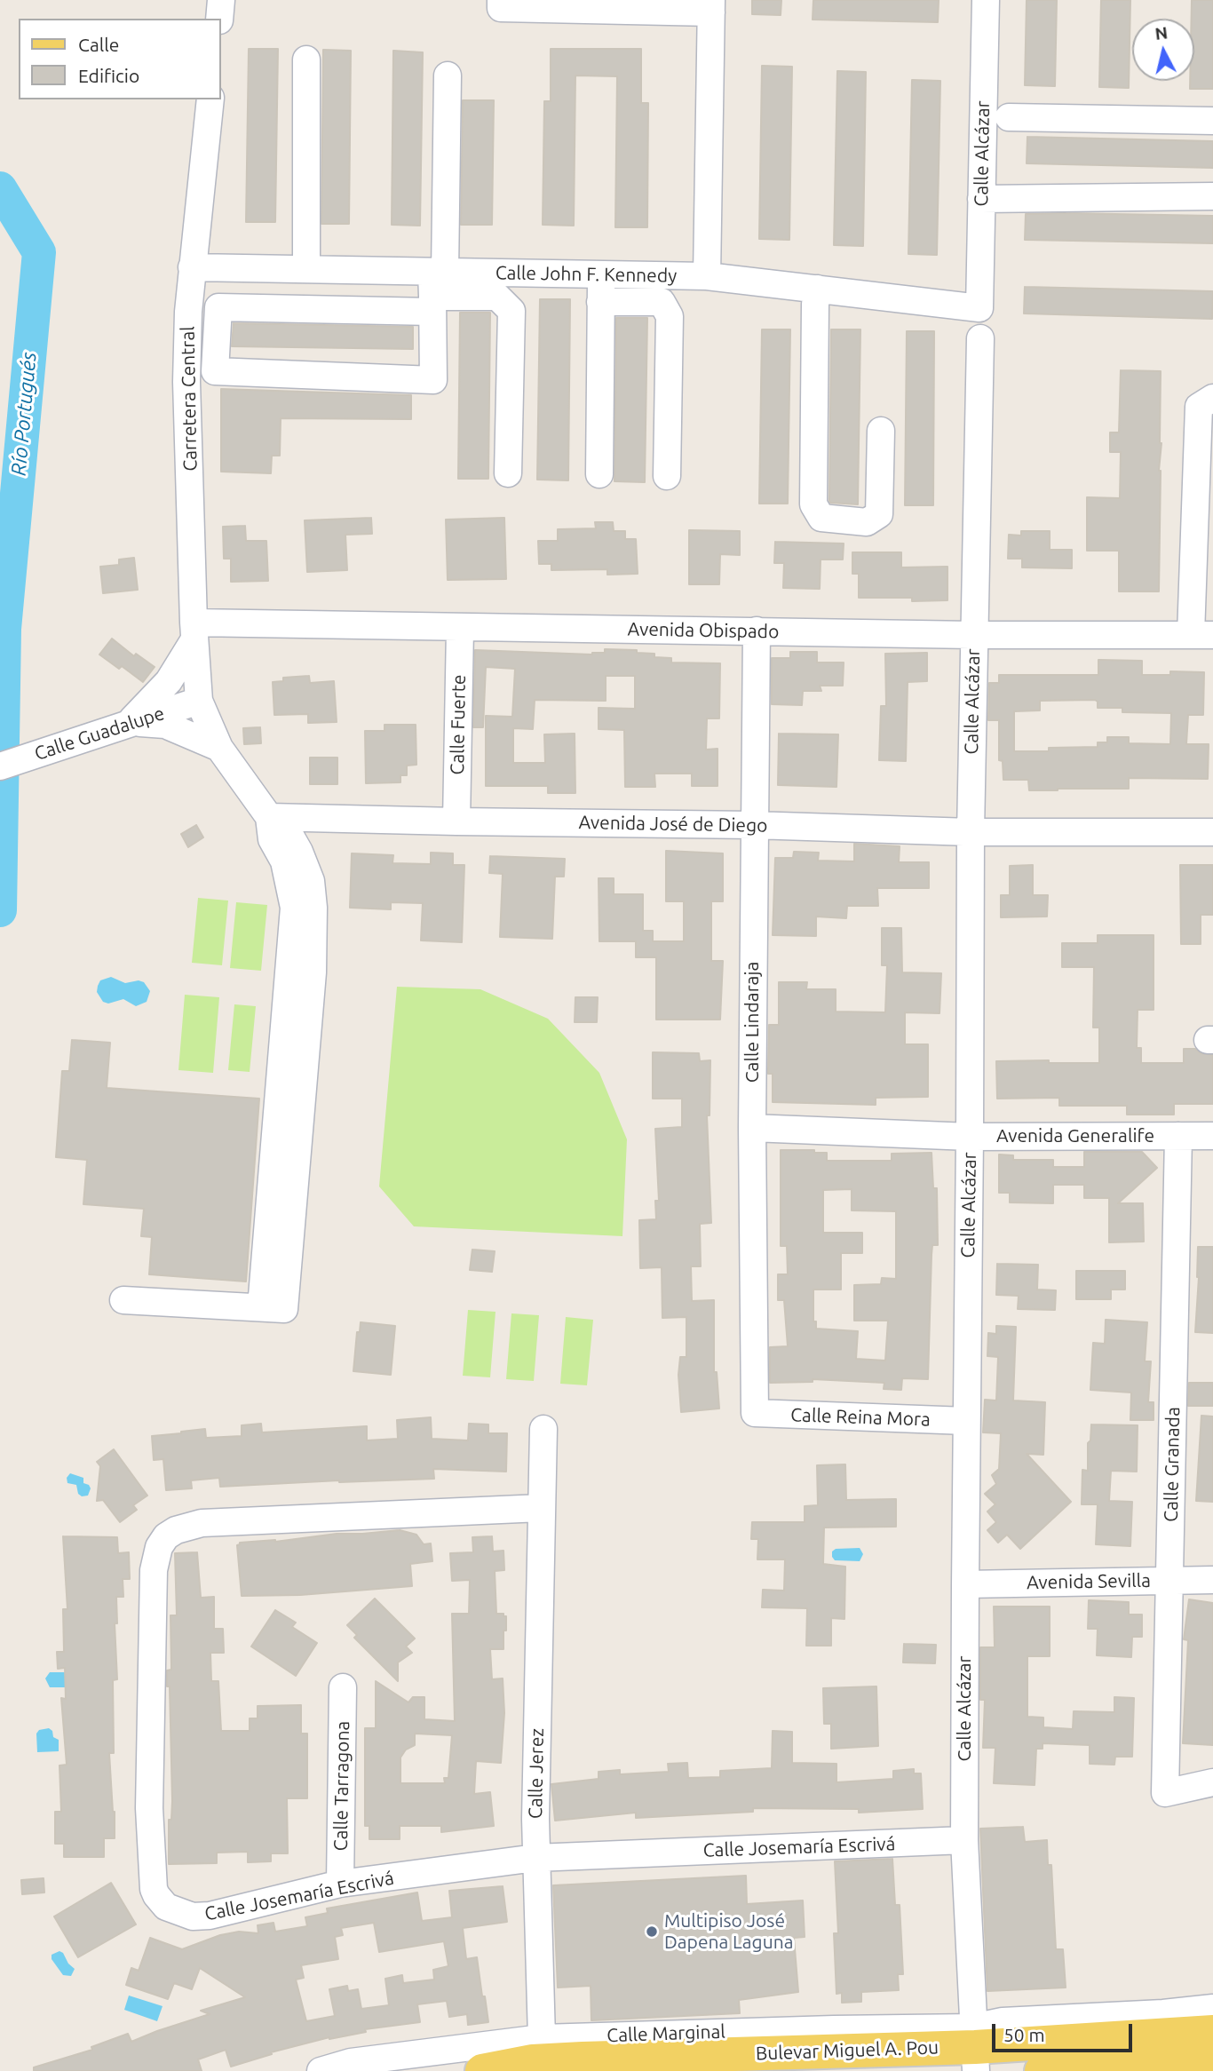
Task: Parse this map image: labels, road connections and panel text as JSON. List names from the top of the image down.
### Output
{
  "streets": {
    "main road": ["Bulevar Miguel A. Pou"],
    "street": [
      "Calle Alcázar",
      "Calle John F. Kennedy",
      "Carretera Central",
      "Avenida Obispado",
      "Calle Fuerte",
      "Calle Guadalupe",
      "Avenida José de Diego",
      "Calle Lindaraja",
      "Avenida Generalife",
      "Calle Reina Mora",
      "Calle Granada",
      "Avenida Sevilla",
      "Calle Jerez",
      "Calle Tarragona",
      "Calle Josemaría Escrivá",
      "Calle Marginal"
    ]
  },
  "crossings": [
    ["Calle Alcázar", "Calle John F. Kennedy"],
    ["Calle Alcázar", "Avenida Obispado"],
    ["Calle Alcázar", "Avenida José de Diego"],
    ["Calle Alcázar", "Avenida Generalife"],
    ["Calle Alcázar", "Calle Reina Mora"],
    ["Calle Alcázar", "Avenida Sevilla"],
    ["Calle Alcázar", "Calle Josemaría Escrivá"],
    ["Calle Alcázar", "Calle Marginal"],
    ["Calle Alcázar", "Bulevar Miguel A. Pou"],
    ["Calle John F. Kennedy", "Carretera Central"],
    ["Carretera Central", "Avenida Obispado"],
    ["Carretera Central", "Calle Guadalupe"],
    ["Avenida Obispado", "Calle Fuerte"],
    ["Avenida Obispado", "Calle Lindaraja"],
    ["Calle Fuerte", "Avenida José de Diego"],
    ["Avenida José de Diego", "Calle Lindaraja"],
    ["Calle Lindaraja", "Avenida Generalife"],
    ["Calle Lindaraja", "Calle Reina Mora"],
    ["Avenida Generalife", "Calle Granada"],
    ["Calle Granada", "Avenida Sevilla"],
    ["Calle Jerez", "Calle Josemaría Escrivá"],
    ["Calle Jerez", "Calle Marginal"],
    ["Calle Tarragona", "Calle Josemaría Escrivá"],
    ["Calle Marginal", "Bulevar Miguel A. Pou"]
  ],
  "water": ["Río Portugués"],
  "places": ["Multipiso José Dapena Laguna"],
  "legend": ["Calle", "Edificio"],
  "scale_bar": "50 m",
  "north": "top"
}
